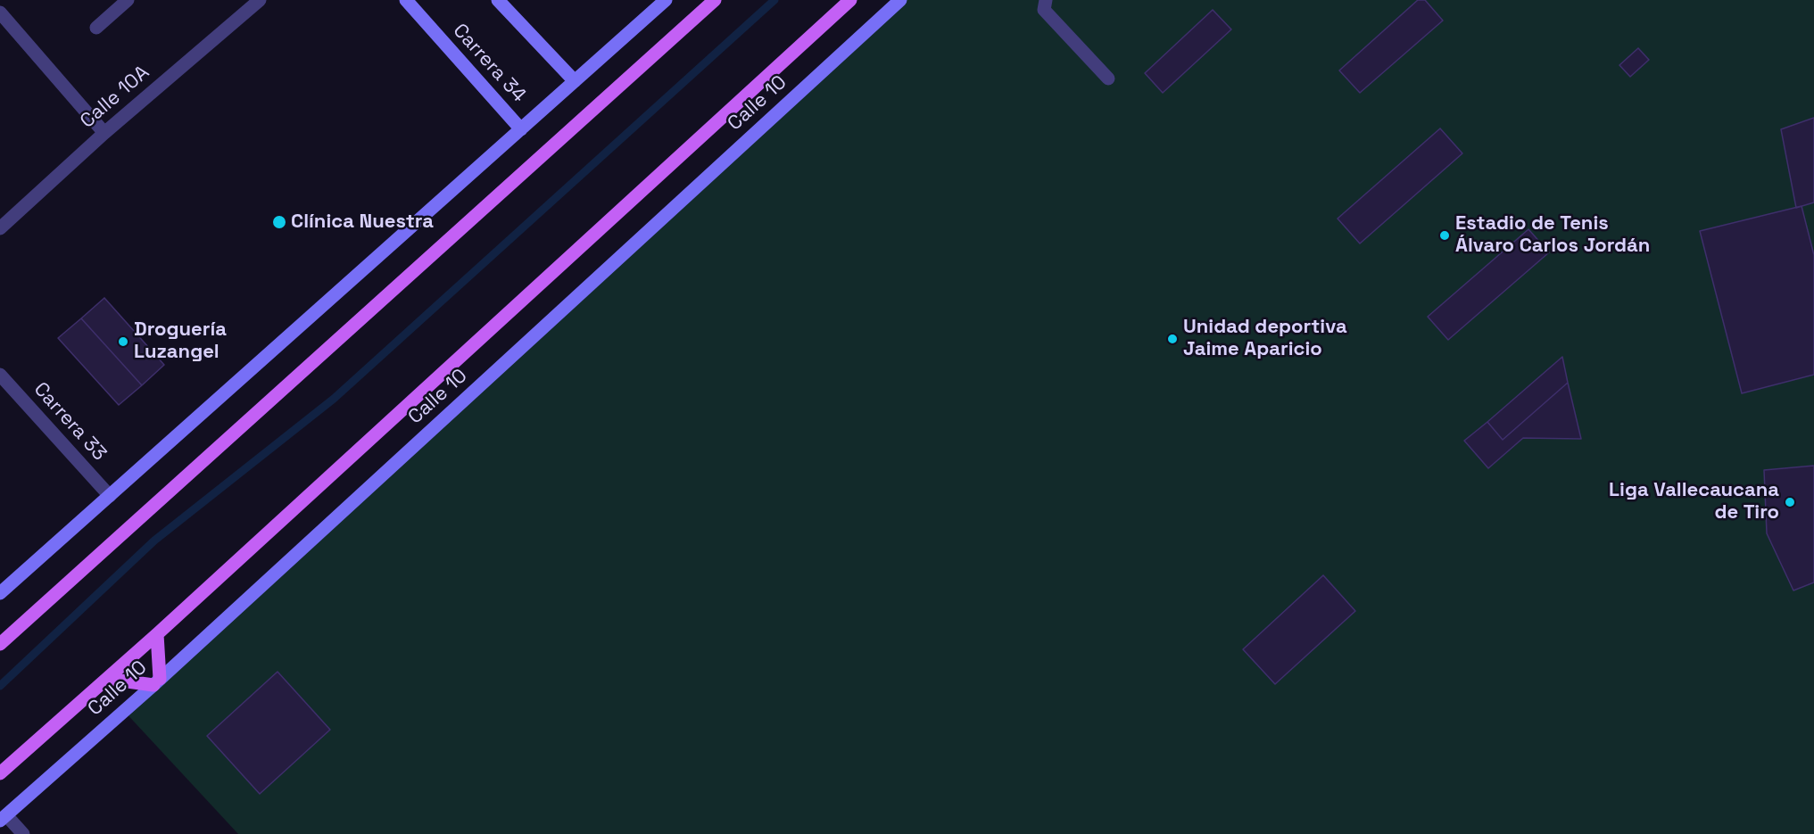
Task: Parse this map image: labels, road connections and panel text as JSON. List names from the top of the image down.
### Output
{
  "streets": {
    "main road": ["Calle 10"],
    "street": ["Carrera 34", "Calle 10A", "Carrera 33"]
  },
  "places": [
    "Clínica Nuestra",
    "Estadio de Tenis Álvaro Carlos Jordán",
    "Unidad deportiva Jaime Aparicio",
    "Droguería Luzangel",
    "Liga Vallecaucana de Tiro"
  ]
}
